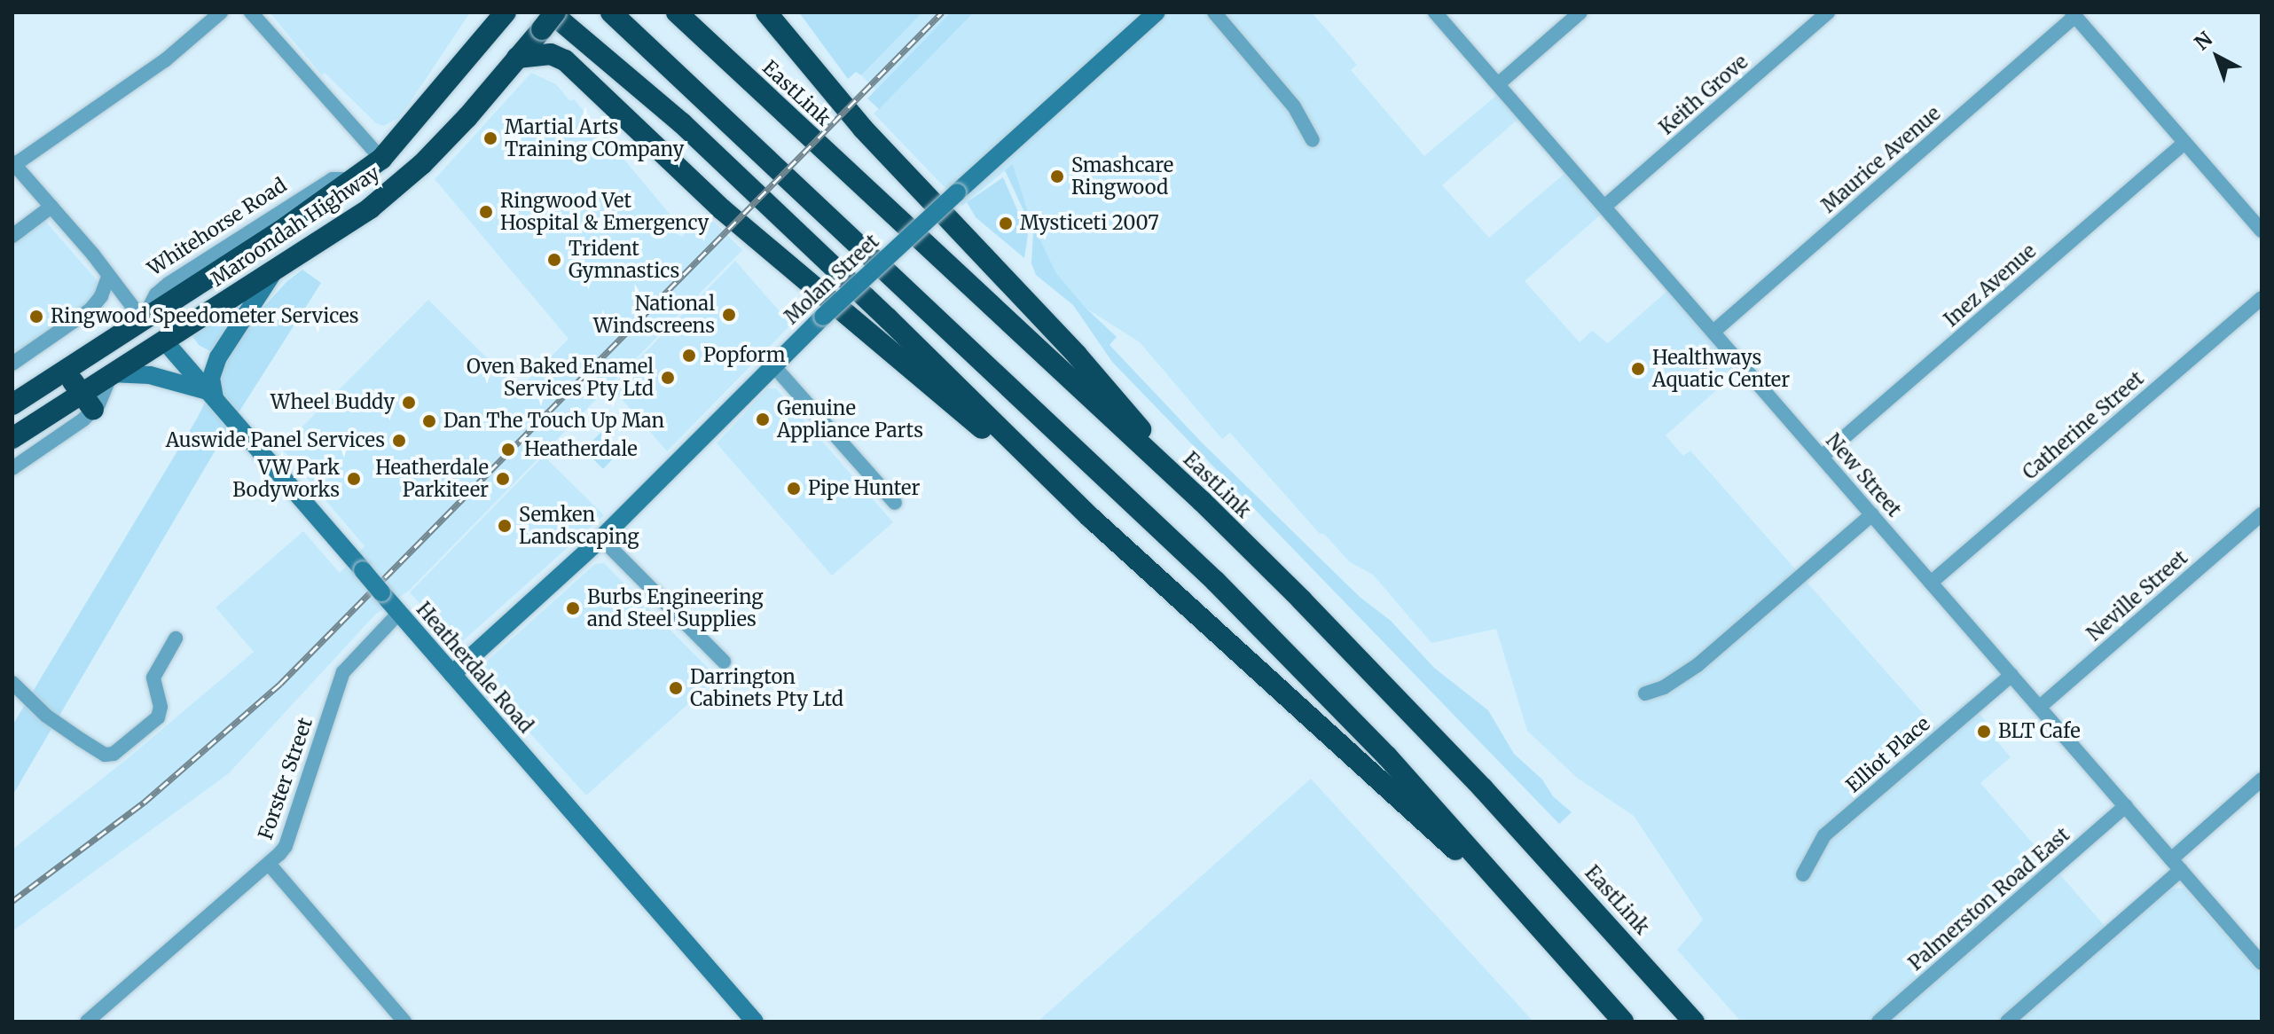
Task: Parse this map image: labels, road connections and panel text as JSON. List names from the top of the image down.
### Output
{
  "streets": {
    "highway": ["EastLink", "Maroondah Highway"],
    "main road": ["Molan Street", "Heatherdale Road"],
    "street": [
      "Keith Grove",
      "Maurice Avenue",
      "Inez Avenue",
      "Catherine Street",
      "New Street",
      "Neville Street",
      "Elliot Place",
      "Forster Street",
      "Palmerston Road East"
    ]
  },
  "crossings": [
    ["Keith Grove", "New Street"],
    ["Maurice Avenue", "New Street"],
    ["Maroondah Highway", "Heatherdale Road"],
    ["Molan Street", "Heatherdale Road"],
    ["Inez Avenue", "New Street"],
    ["Catherine Street", "New Street"],
    ["New Street", "Neville Street"],
    ["New Street", "Elliot Place"],
    ["New Street", "Palmerston Road East"],
    ["Heatherdale Road", "Forster Street"]
  ],
  "places": [
    "Martial Arts Training COmpany",
    "Smashcare Ringwood",
    "Ringwood Vet Hospital & Emergency",
    "Mysticeti 2007",
    "Trident Gymnastics",
    "National Windscreens",
    "Ringwood Speedometer Services",
    "Popform",
    "Healthways Aquatic Center",
    "Oven Baked Enamel Services Pty Ltd",
    "Wheel Buddy",
    "Genuine Appliance Parts",
    "Dan The Touch Up Man",
    "Auswide Panel Services",
    "Heatherdale",
    "VW Park Bodyworks",
    "Heatherdale Parkiteer",
    "Pipe Hunter",
    "Semken Landscaping",
    "Burbs Engineering and Steel Supplies",
    "Darrington Cabinets Pty Ltd",
    "BLT Cafe"
  ],
  "north": "top left"
}
